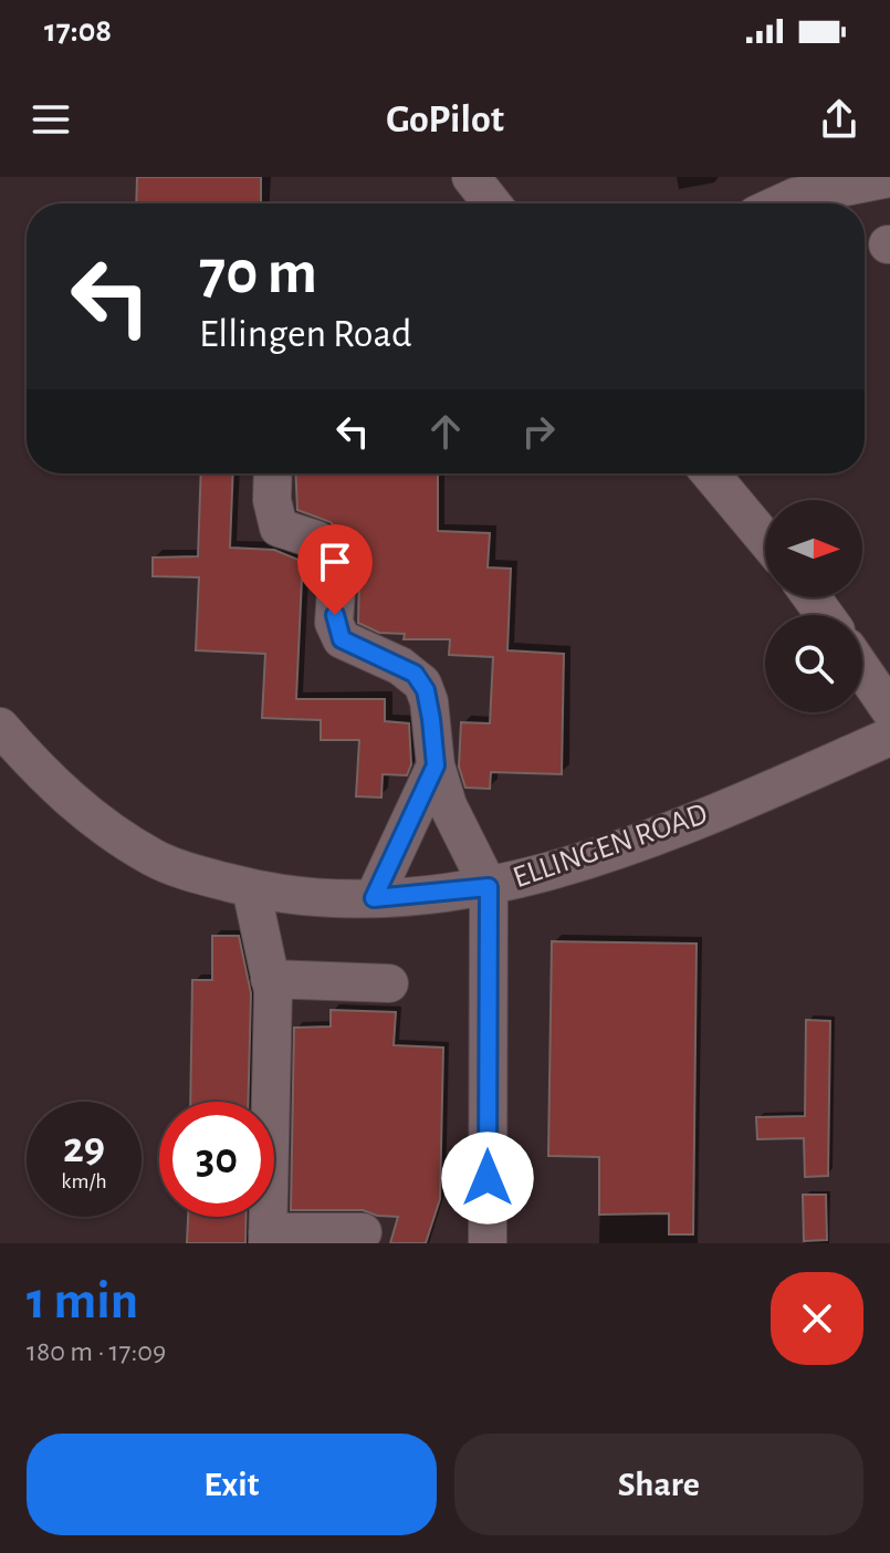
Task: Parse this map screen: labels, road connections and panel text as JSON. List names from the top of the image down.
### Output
{
  "streets": {
    "street": ["ELLINGEN ROAD"]
  },
  "north": "right",
  "page": {
    "status": "17:08",
    "header": "GoPilot",
    "turn": ["70 m", "Ellingen Road"],
    "speed": "29 km/h",
    "limit": "30",
    "heading": ["1 min", "180 m · 17:09"],
    "buttons": ["Exit", "Share"]
  }
}
